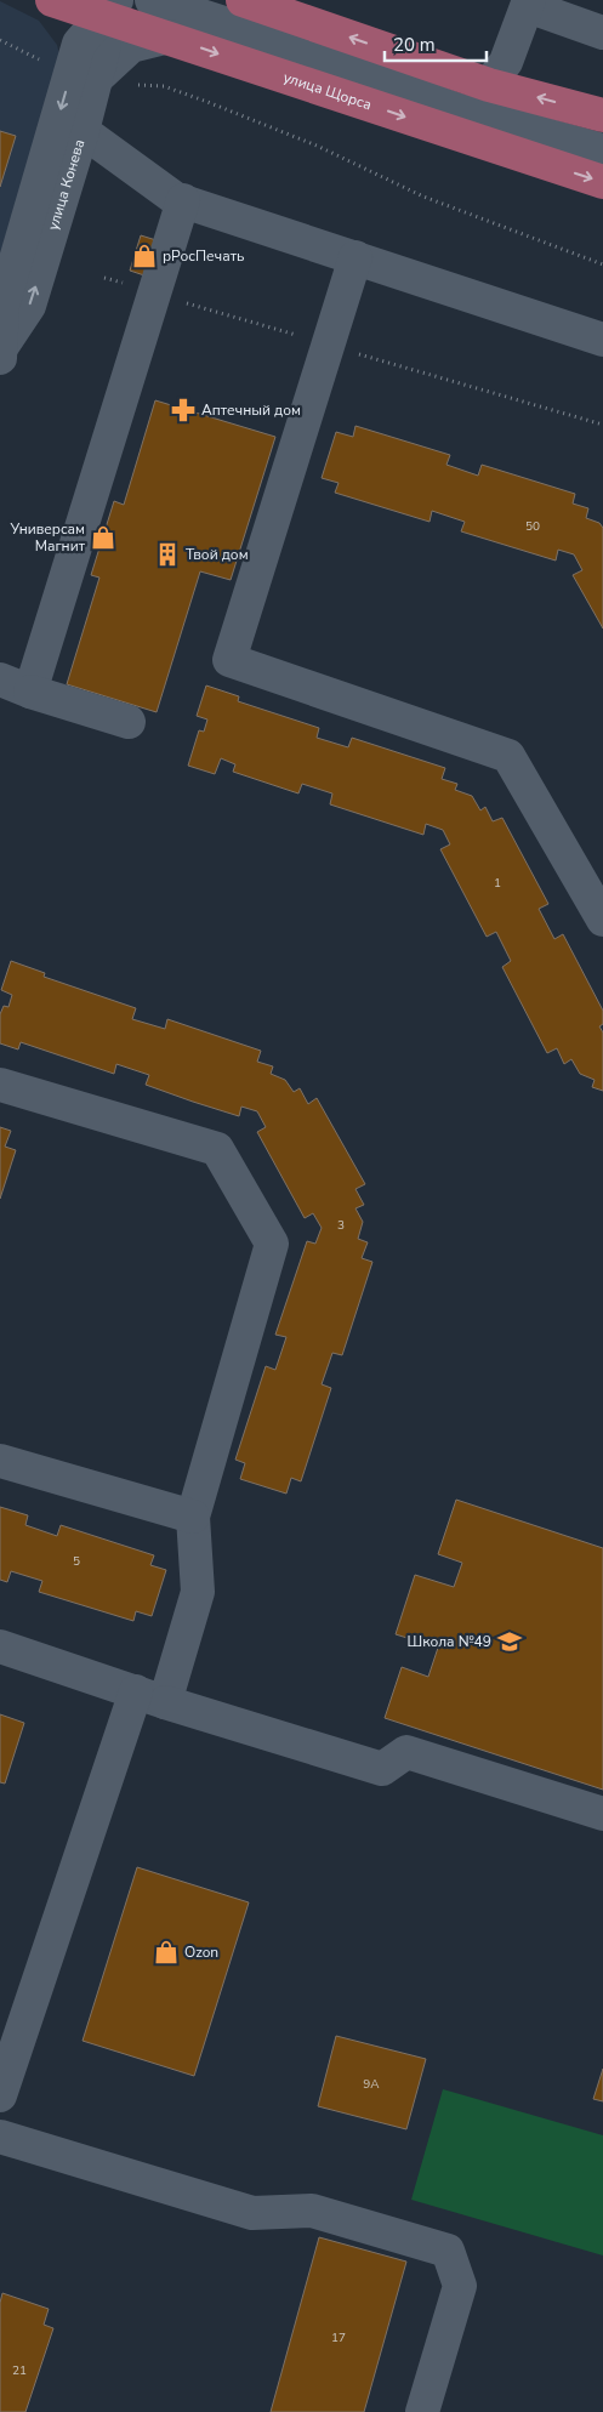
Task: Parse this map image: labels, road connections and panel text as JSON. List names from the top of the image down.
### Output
{
  "streets": {
    "main road": ["улица Щорса"],
    "street": ["улица Конева"]
  },
  "crossings": [
    ["улица Щорса", "улица Конева"]
  ],
  "places": {
    "shop": ["рРосПечать", "Универсам Магнит", "Ozon"],
    "pharmacy": ["Аптечный дом"],
    "building": ["Твой дом"],
    "school or university": ["Школа №49"]
  },
  "house_numbers": [
    "50",
    "1",
    "3",
    "5",
    "9А",
    "17",
    "21"
  ],
  "scale_bar": "20 m"
}
